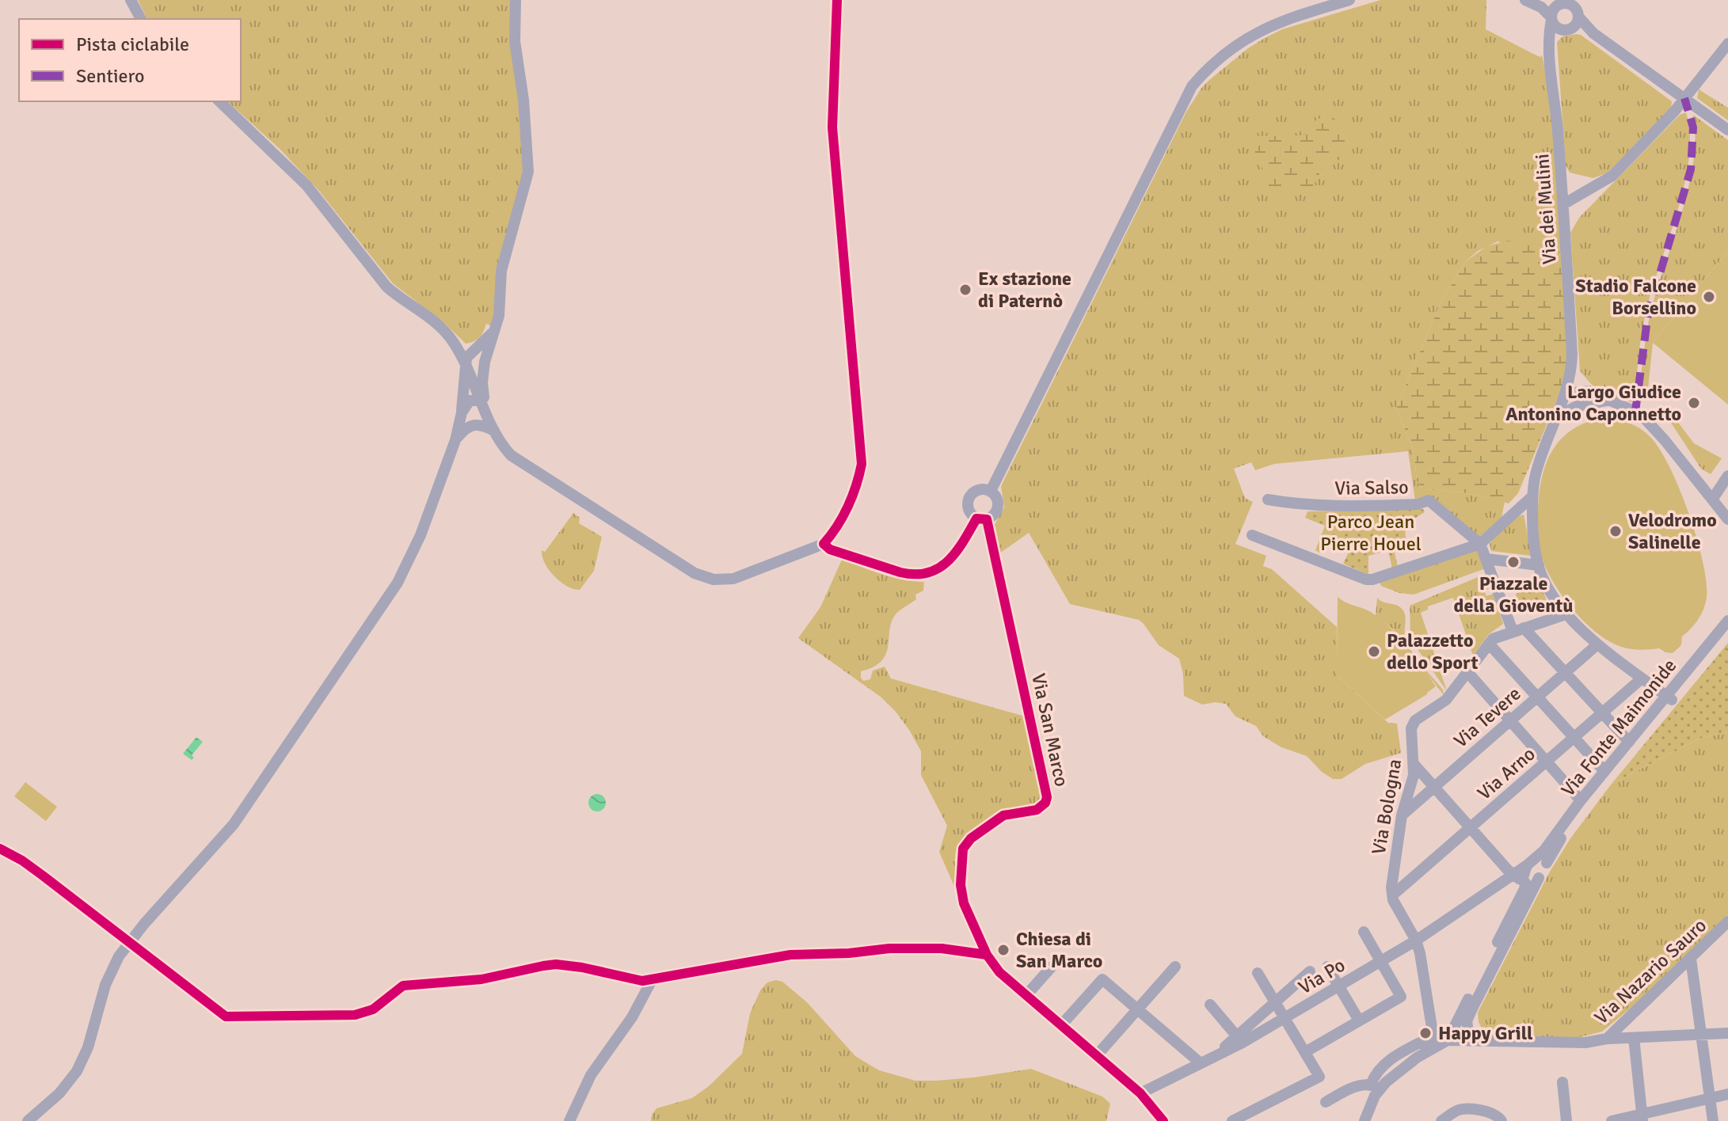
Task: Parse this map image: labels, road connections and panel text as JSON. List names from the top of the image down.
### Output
{
  "streets": {
    "street": [
      "Via dei Mulini",
      "Via Salso",
      "Via Tevere",
      "Via Fonte Maimonide",
      "Via San Marco",
      "Via Arno",
      "Via Bologna",
      "Via Nazario Sauro",
      "Via Po"
    ]
  },
  "crossings": [
    ["Via dei Mulini", "Via Tevere"],
    ["Via dei Mulini", "Via Fonte Maimonide"],
    ["Via dei Mulini", "Via Arno"],
    ["Via dei Mulini", "Via Bologna"],
    ["Via Salso", "Via Bologna"],
    ["Via Tevere", "Via Bologna"],
    ["Via Arno", "Via Bologna"]
  ],
  "parks": ["Parco Jean Pierre Houel"],
  "places": [
    "Ex stazione di Paternò",
    "Stadio Falcone Borsellino",
    "Largo Giudice Antonino Caponnetto",
    "Velodromo Salinelle",
    "Piazzale della Gioventù",
    "Palazzetto dello Sport",
    "Chiesa di San Marco",
    "Happy Grill"
  ],
  "legend": ["Pista ciclabile", "Sentiero"]
}
